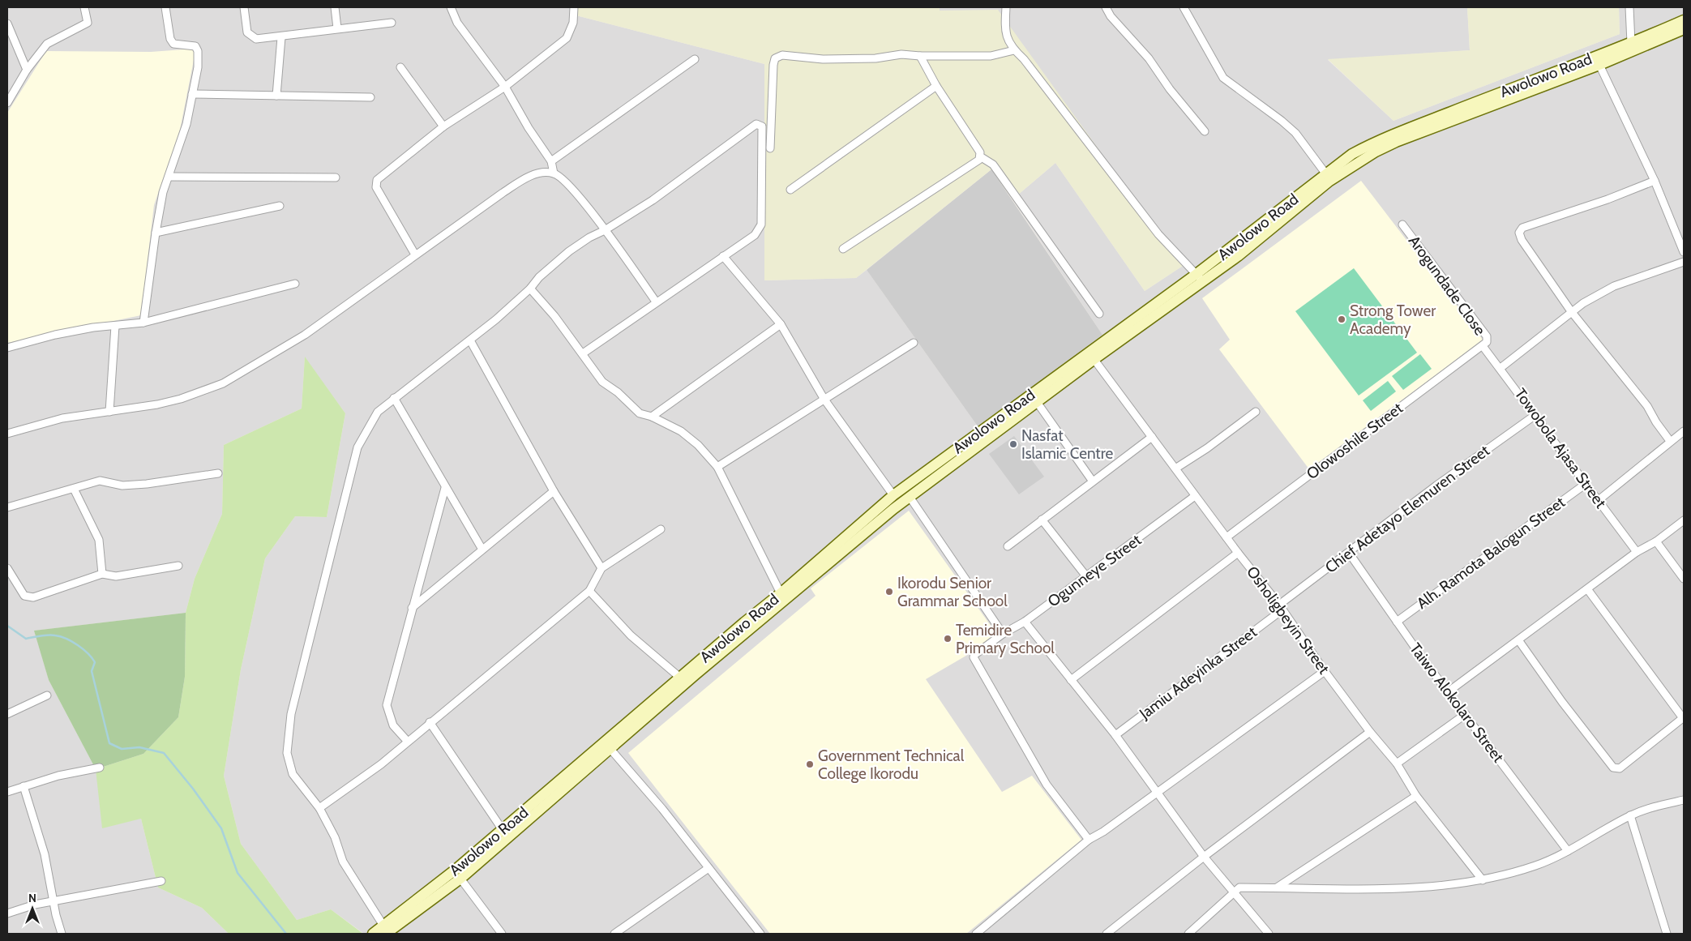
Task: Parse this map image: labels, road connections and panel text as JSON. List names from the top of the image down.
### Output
{
  "streets": {
    "main road": ["Awolowo Road"],
    "street": [
      "Arogundade Close",
      "Olowoshile Street",
      "Towobola Ajasa Street",
      "Chief Adetayo Elemuren Street",
      "Alh. Ramota Balogun Street",
      "Ogunneye Street",
      "Osholigbeyin Street",
      "Jamiu Adeyinka Street",
      "Taiwo Alokolaro Street"
    ]
  },
  "crossings": [
    ["Awolowo Road", "Osholigbeyin Street"],
    ["Arogundade Close", "Olowoshile Street"],
    ["Arogundade Close", "Towobola Ajasa Street"],
    ["Olowoshile Street", "Towobola Ajasa Street"],
    ["Olowoshile Street", "Osholigbeyin Street"],
    ["Towobola Ajasa Street", "Chief Adetayo Elemuren Street"],
    ["Towobola Ajasa Street", "Alh. Ramota Balogun Street"],
    ["Chief Adetayo Elemuren Street", "Osholigbeyin Street"],
    ["Chief Adetayo Elemuren Street", "Jamiu Adeyinka Street"],
    ["Chief Adetayo Elemuren Street", "Taiwo Alokolaro Street"],
    ["Alh. Ramota Balogun Street", "Taiwo Alokolaro Street"],
    ["Ogunneye Street", "Osholigbeyin Street"],
    ["Osholigbeyin Street", "Jamiu Adeyinka Street"]
  ],
  "places": [
    "Strong Tower Academy",
    "Nasfat Islamic Centre",
    "Ikorodu Senior Grammar School",
    "Temidire Primary School",
    "Government Technical College Ikorodu"
  ],
  "north": "top"
}
